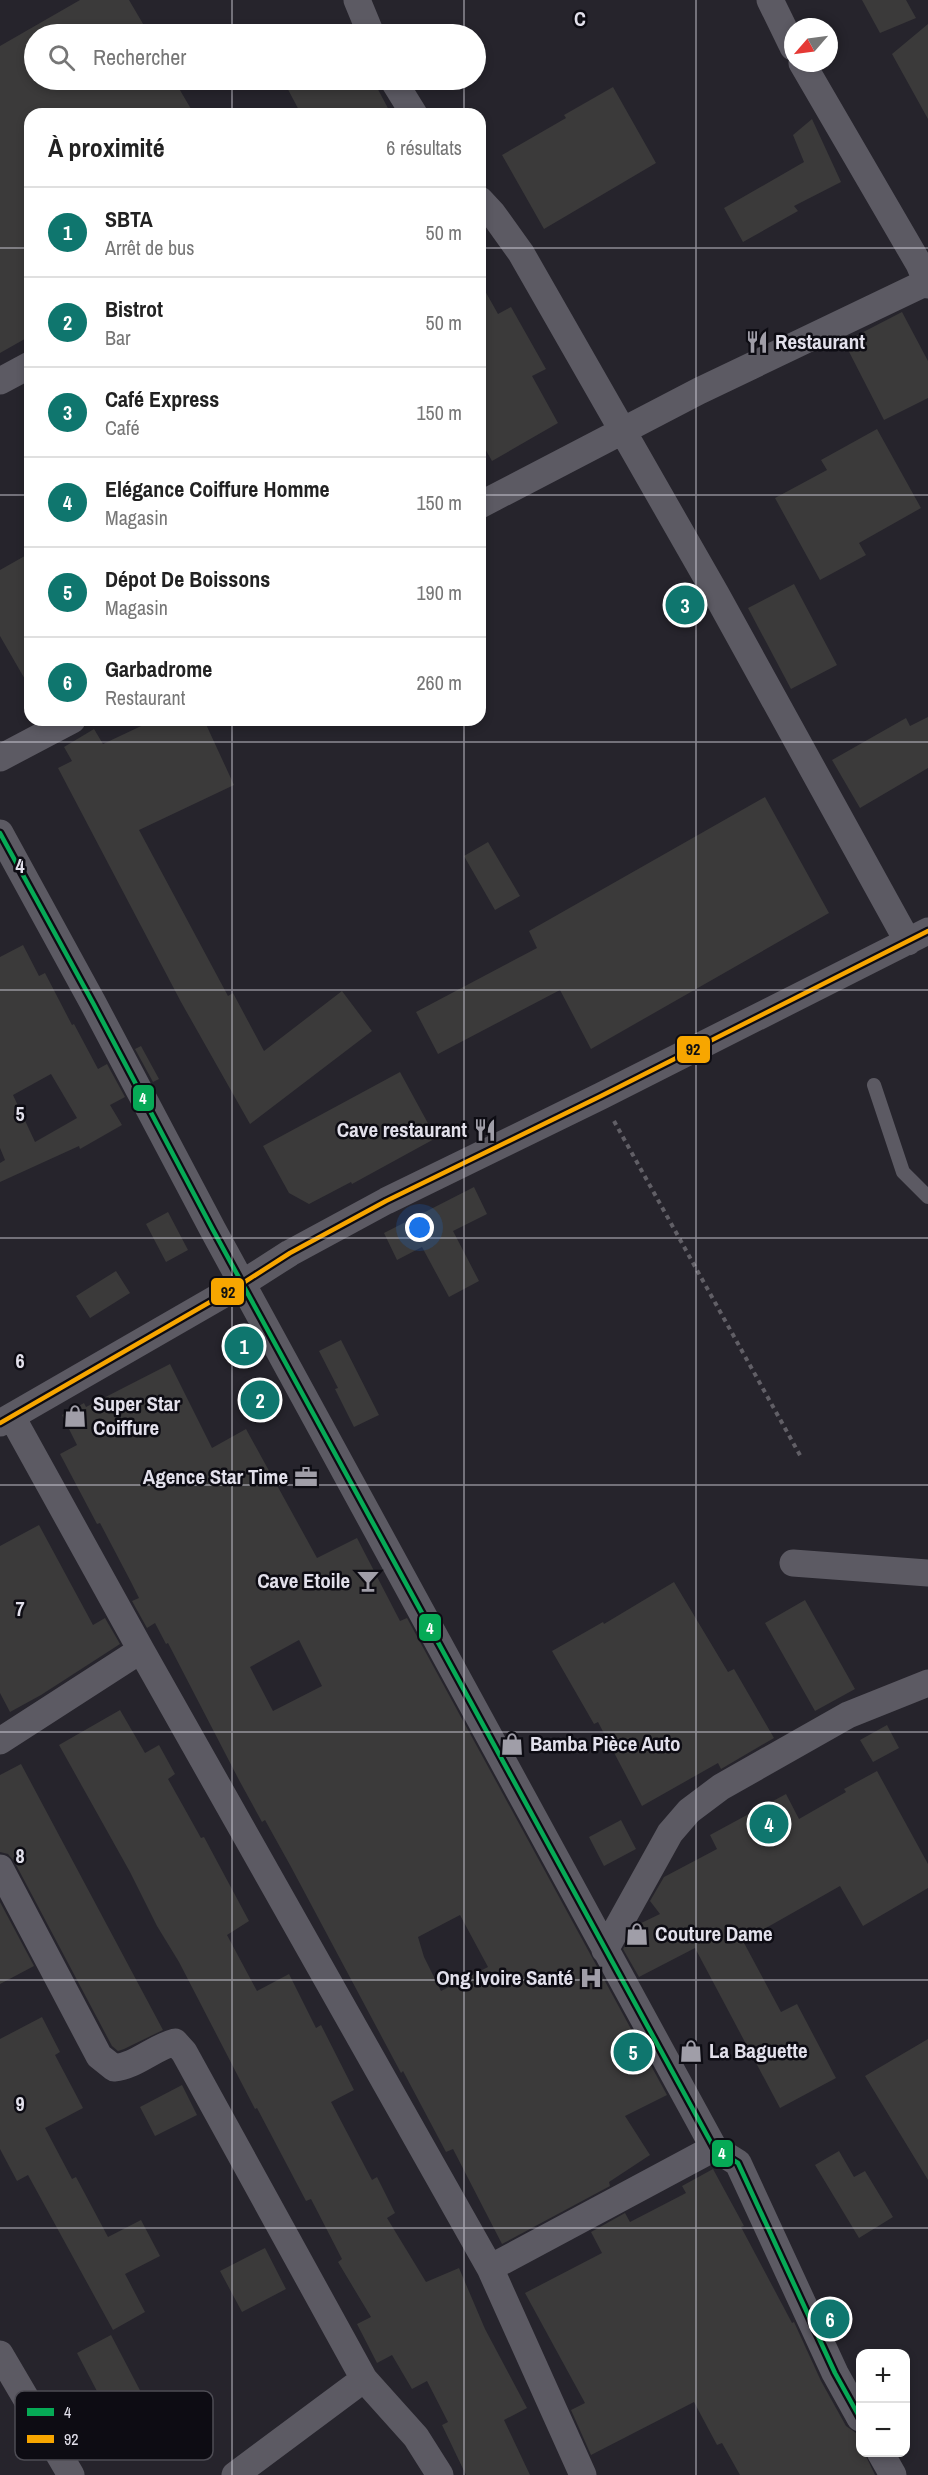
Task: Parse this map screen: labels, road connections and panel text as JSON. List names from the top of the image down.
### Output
{
  "places": {
    "restaurant": ["Restaurant", "Cave restaurant"],
    "shop": [
      "Super Star Coiffure",
      "Bamba Pièce Auto",
      "Couture Dame",
      "La Baguette"
    ],
    "office": ["Agence Star Time"],
    "bar": ["Cave Etoile"],
    "hospital": ["Ong Ivoire Santé"]
  },
  "lines": ["transit line 4", "transit line 92"],
  "legend": ["4", "92"],
  "north": "bottom left",
  "page": {
    "search": "Rechercher",
    "heading": ["À proximité", "6 résultats"],
    "list": [
      {
        "mark": "1",
        "name": "SBTA",
        "note": "Arrêt de bus",
        "value": "50 m"
      },
      {
        "mark": "2",
        "name": "Bistrot",
        "note": "Bar",
        "value": "50 m"
      },
      {
        "mark": "3",
        "name": "Café Express",
        "note": "Café",
        "value": "150 m"
      },
      {
        "mark": "4",
        "name": "Elégance Coiffure Homme",
        "note": "Magasin",
        "value": "150 m"
      },
      {
        "mark": "5",
        "name": "Dépot De Boissons",
        "note": "Magasin",
        "value": "190 m"
      },
      {
        "mark": "6",
        "name": "Garbadrome",
        "note": "Restaurant",
        "value": "260 m"
      }
    ],
    "pins": [
      "3",
      "1",
      "2",
      "4",
      "5",
      "6"
    ],
    "map_buttons": ["+", "−"]
  },
  "grid": {
    "columns": ["C"],
    "rows": [
      "4",
      "5",
      "6",
      "7",
      "8",
      "9"
    ]
  }
}
